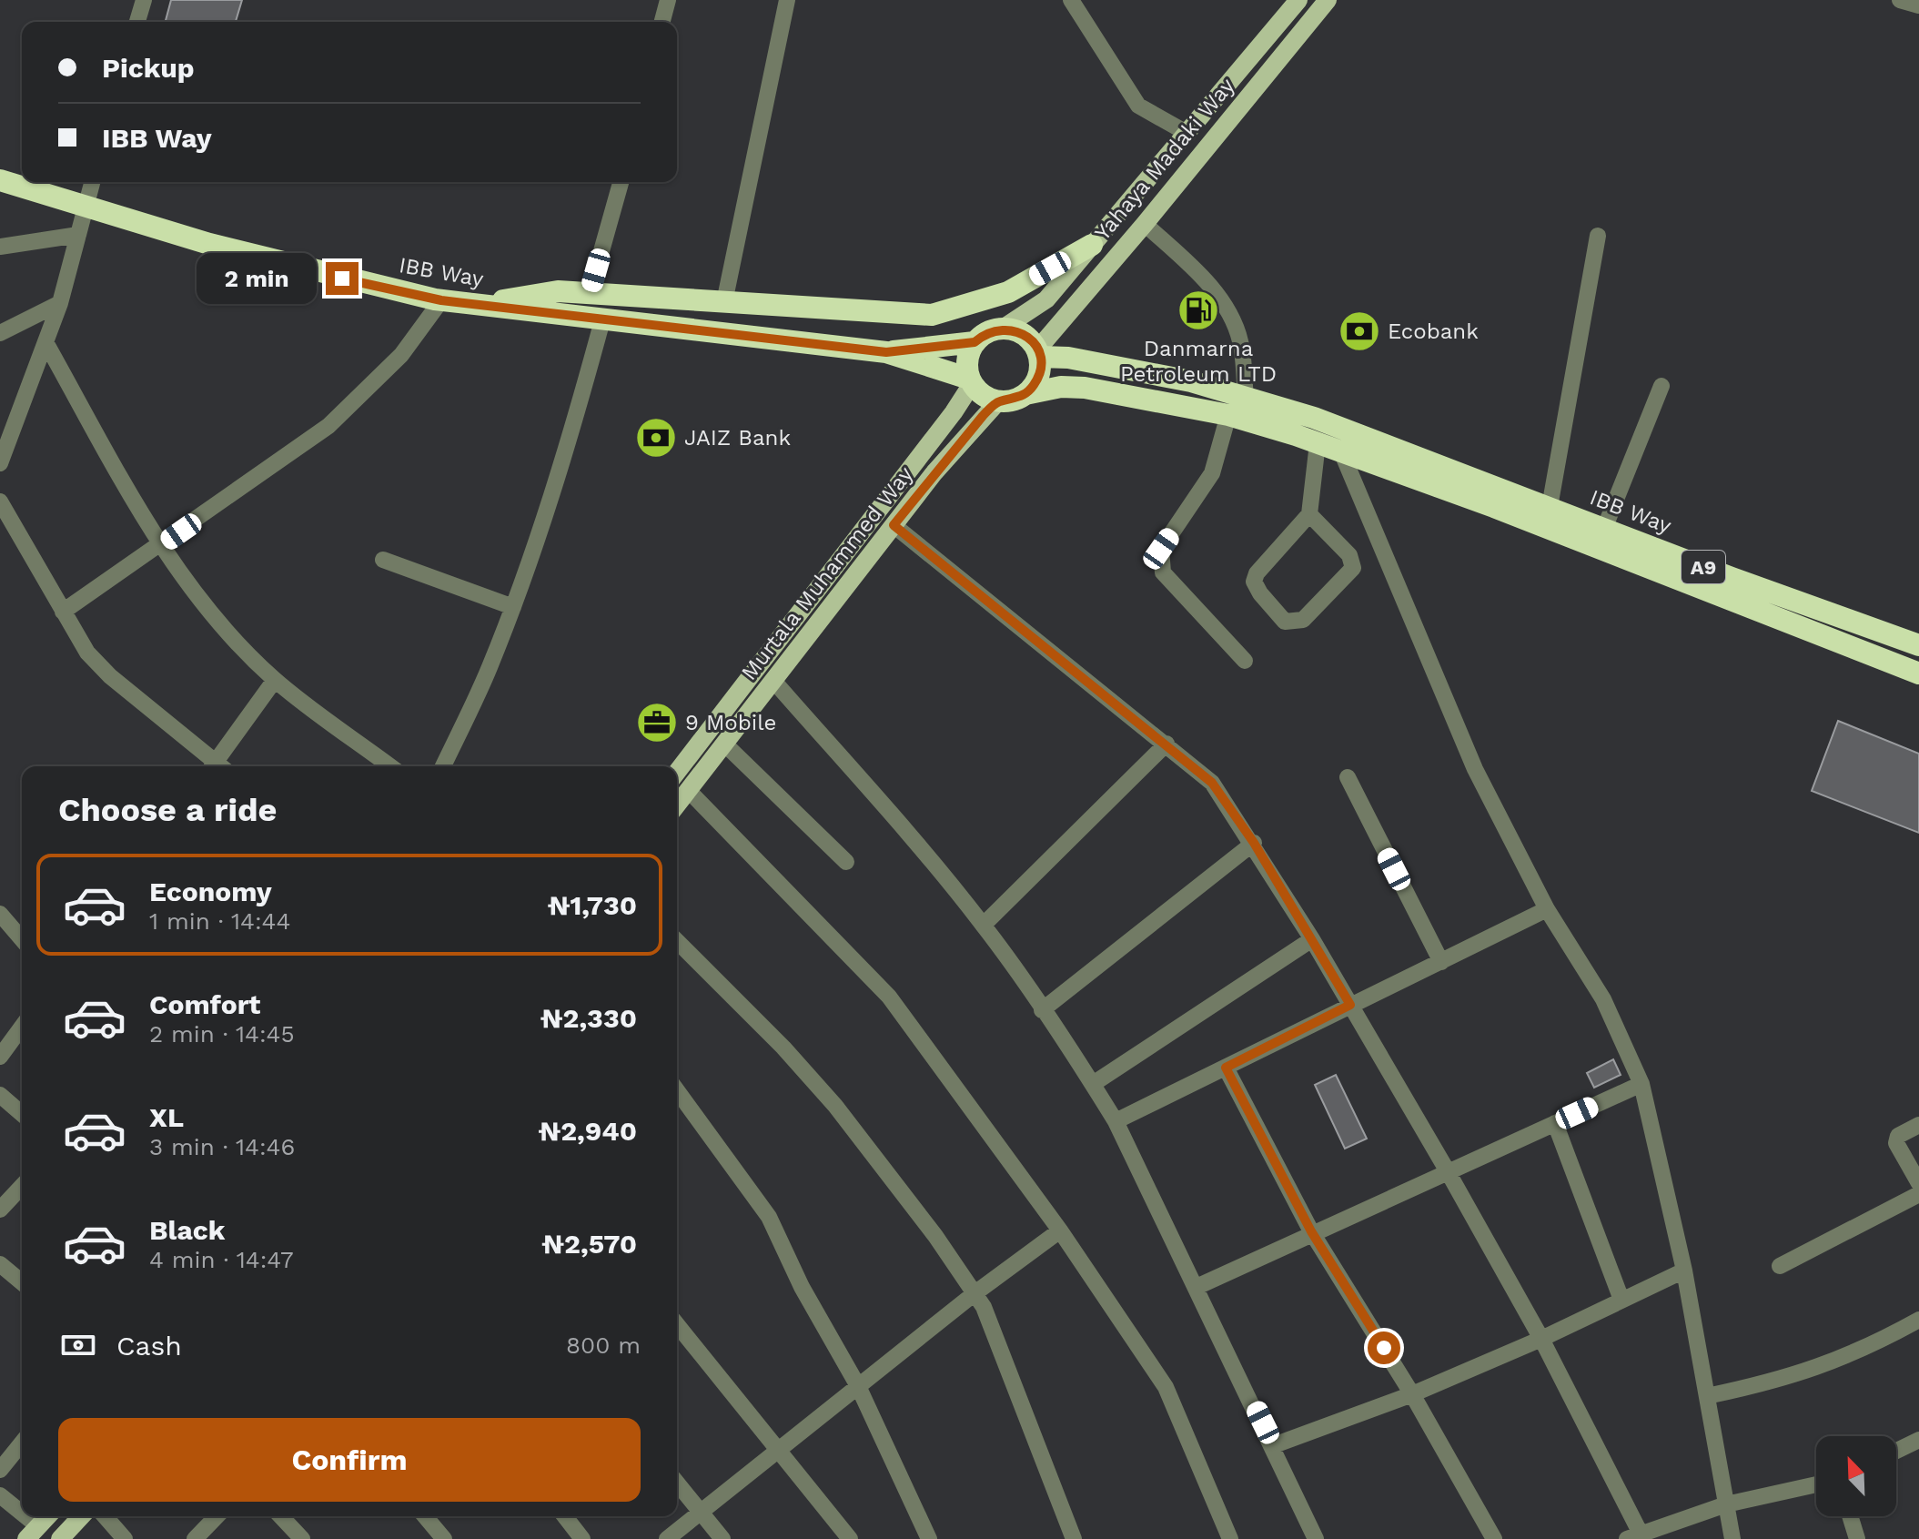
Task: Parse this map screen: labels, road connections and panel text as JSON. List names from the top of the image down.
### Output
{
  "streets": {
    "highway": ["IBB Way", "A9"],
    "main road": ["Yahaya Madaki Way", "Murtala Muhammed Way"]
  },
  "crossings": [
    ["Yahaya Madaki Way", "IBB Way"],
    ["Yahaya Madaki Way", "A9"],
    ["Yahaya Madaki Way", "Murtala Muhammed Way"],
    ["IBB Way", "A9"],
    ["IBB Way", "Murtala Muhammed Way"],
    ["A9", "Murtala Muhammed Way"]
  ],
  "places": {
    "fuel station": ["Danmarna Petroleum LTD"],
    "bank": ["Ecobank", "JAIZ Bank"],
    "office": ["9 Mobile"]
  },
  "north": "top left",
  "page": {
    "banner": ["Pickup", "IBB Way"],
    "bubble": "2 min",
    "heading": "Choose a ride",
    "list": [
      {
        "name": "Economy",
        "note": "1 min · 14:44",
        "value": "₦1,730"
      },
      {
        "name": "Comfort",
        "note": "2 min · 14:45",
        "value": "₦2,330"
      },
      {
        "name": "XL",
        "note": "3 min · 14:46",
        "value": "₦2,940"
      },
      {
        "name": "Black",
        "note": "4 min · 14:47",
        "value": "₦2,570"
      }
    ],
    "pay": ["Cash", "800 m"],
    "buttons": "Confirm"
  }
}
